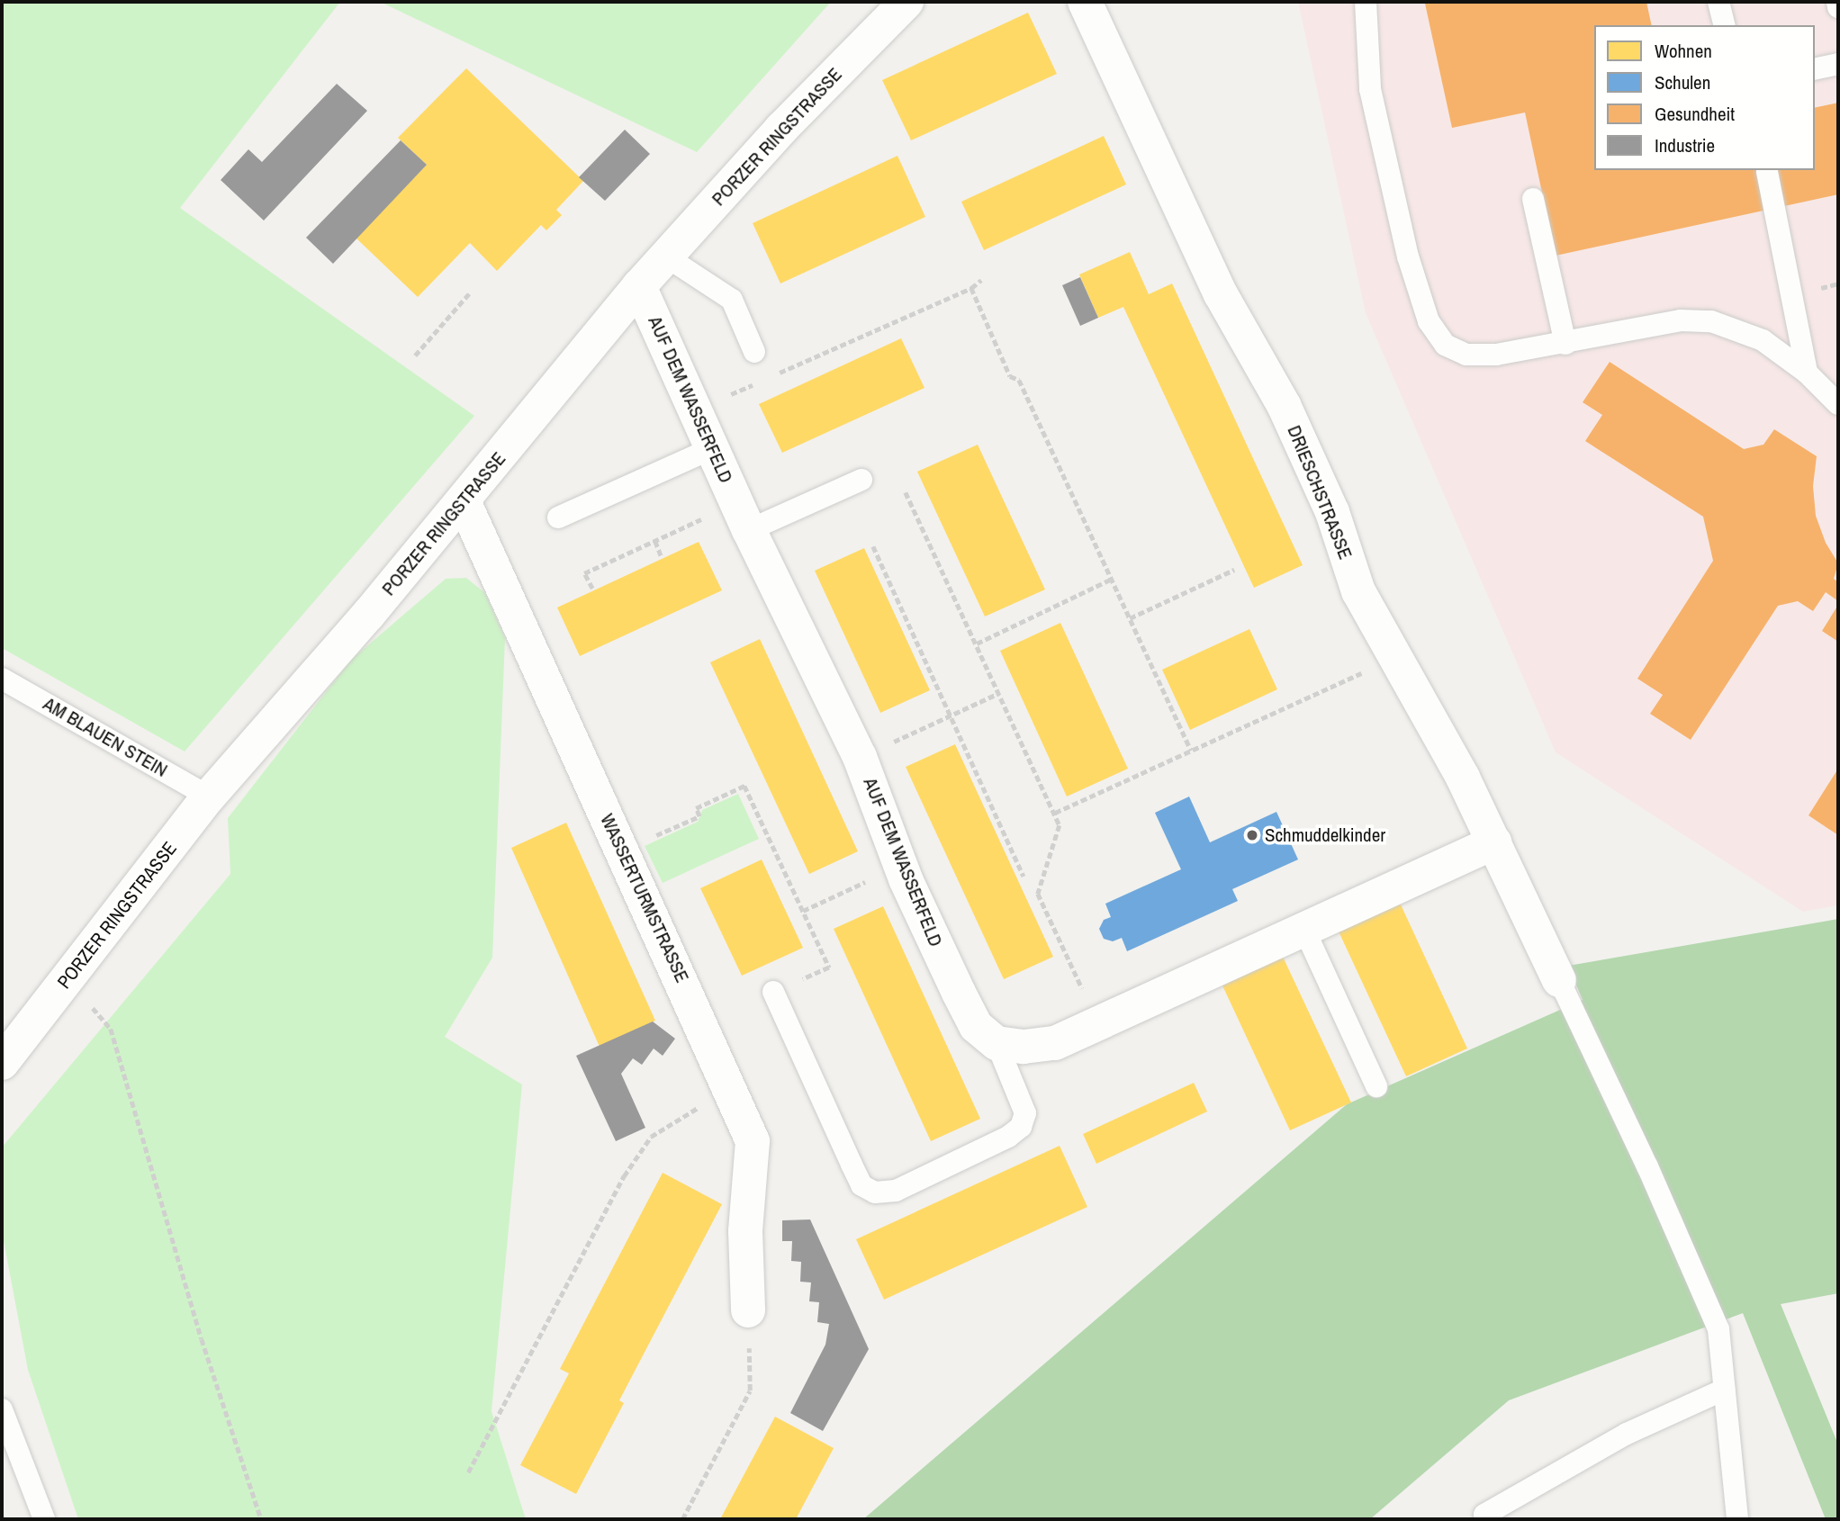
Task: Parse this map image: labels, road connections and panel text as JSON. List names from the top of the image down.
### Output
{
  "streets": {
    "street": [
      "PORZER RINGSTRASSE",
      "AUF DEM WASSERFELD",
      "DRIESCHSTRASSE",
      "WASSERTURMSTRASSE"
    ],
    "lane": ["AM BLAUEN STEIN"]
  },
  "crossings": [
    ["PORZER RINGSTRASSE", "AUF DEM WASSERFELD"],
    ["PORZER RINGSTRASSE", "AM BLAUEN STEIN"],
    ["PORZER RINGSTRASSE", "WASSERTURMSTRASSE"]
  ],
  "places": ["Schmuddelkinder"],
  "legend": [
    "Wohnen",
    "Schulen",
    "Gesundheit",
    "Industrie"
  ]
}
